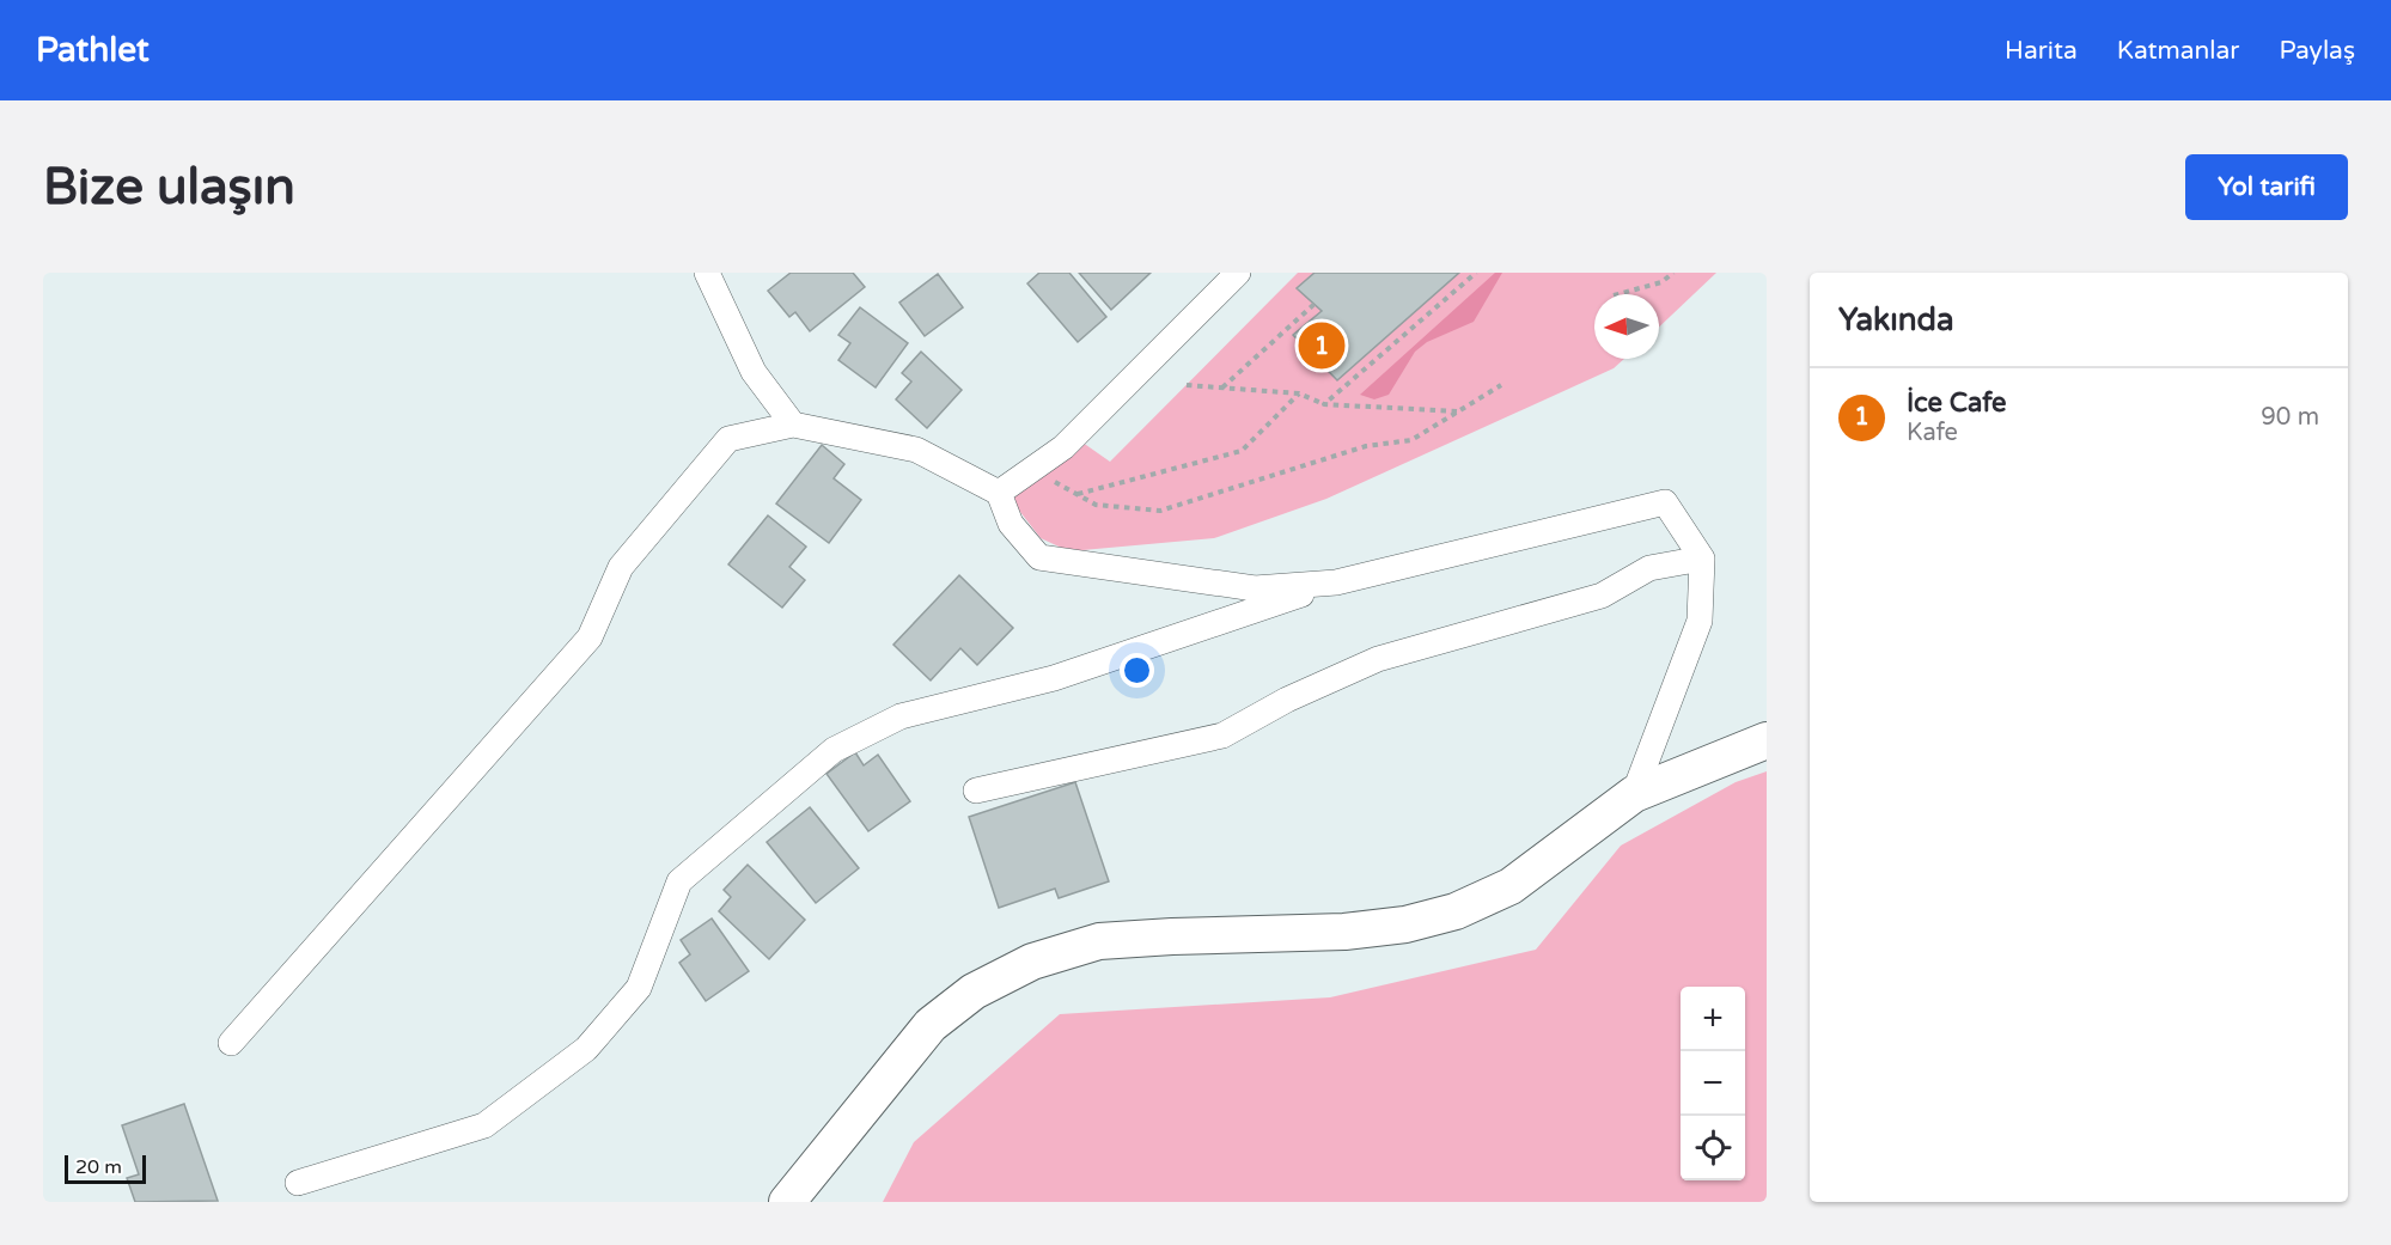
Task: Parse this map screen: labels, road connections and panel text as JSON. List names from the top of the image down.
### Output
{
  "scale_bar": "20 m",
  "north": "left",
  "page": {
    "header": "Pathlet",
    "nav": ["Harita", "Katmanlar", "Paylaş"],
    "buttons": "Yol tarifi",
    "title": "Bize ulaşın",
    "heading": "Yakında",
    "pins": "1",
    "list": [
      {
        "mark": "1",
        "name": "İce Cafe",
        "note": "Kafe",
        "value": "90 m"
      }
    ],
    "map_buttons": ["+", "−"],
    "scale": "20 m"
  }
}
